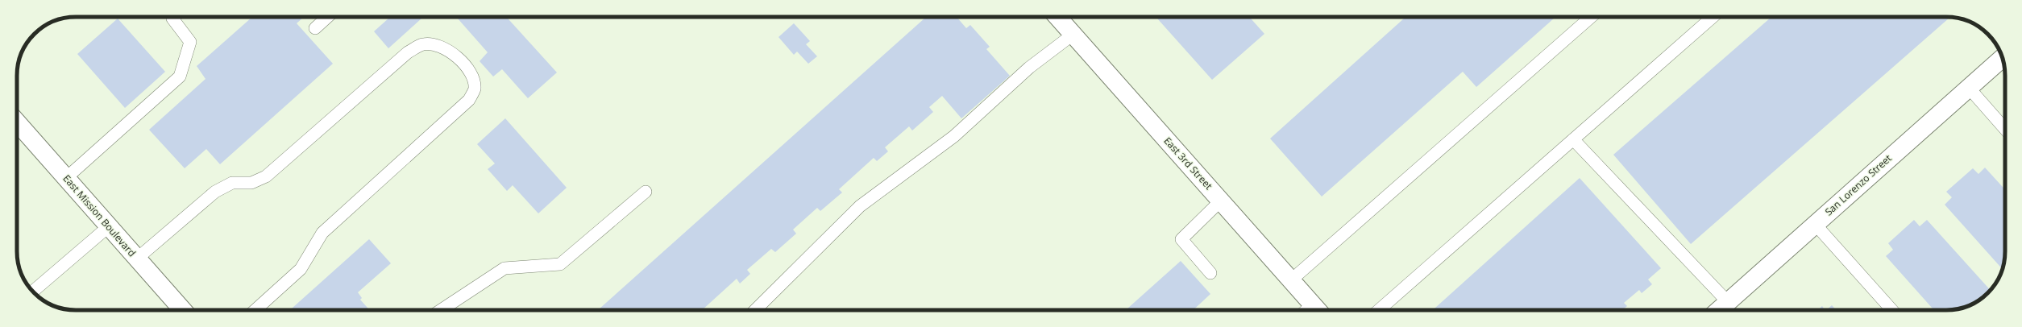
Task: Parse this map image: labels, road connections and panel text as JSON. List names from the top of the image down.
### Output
{
  "streets": {
    "street": ["East 3rd Street", "San Lorenzo Street", "East Mission Boulevard"]
  }
}
